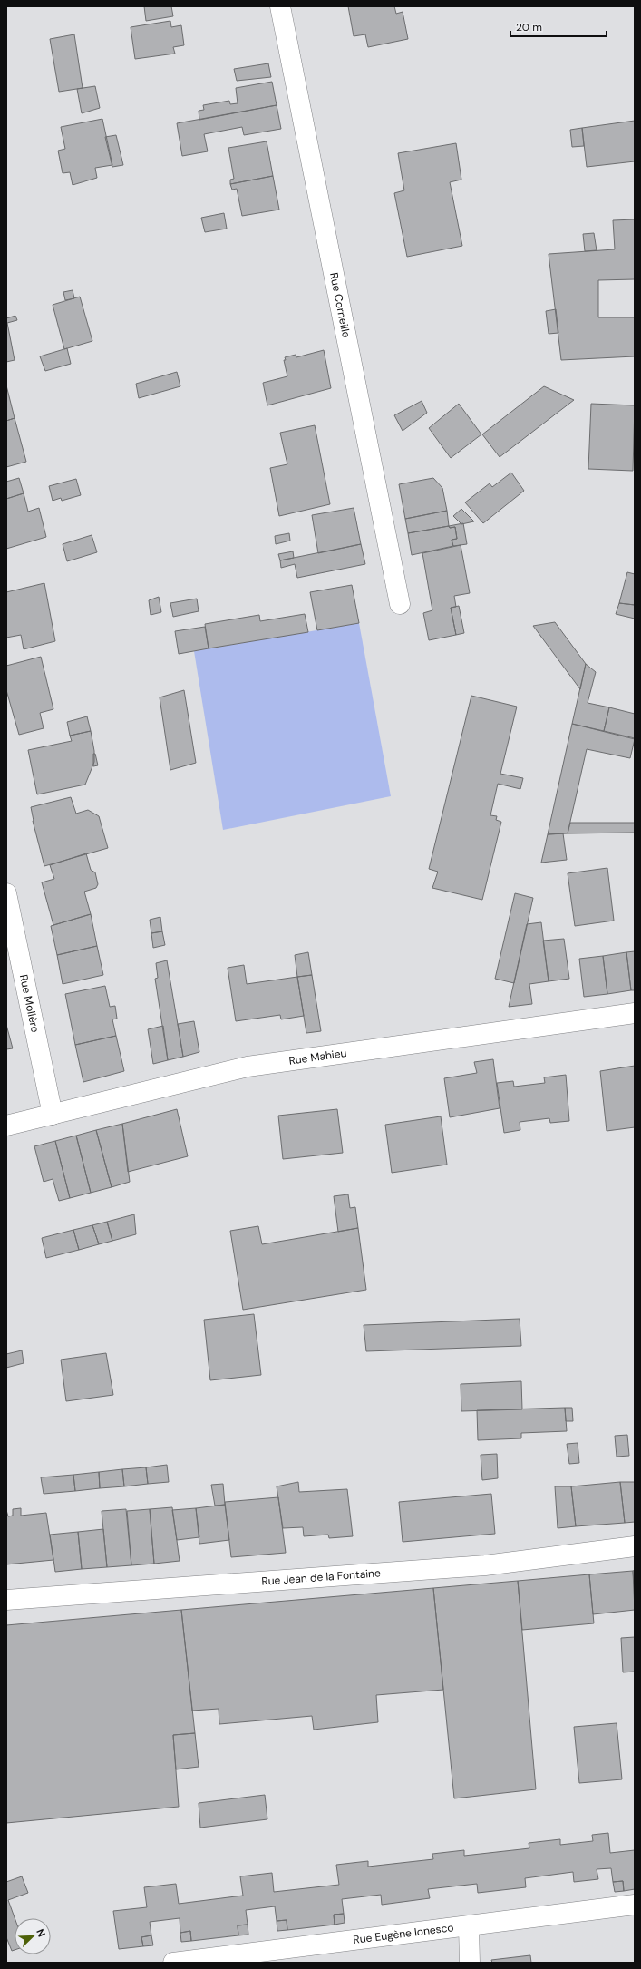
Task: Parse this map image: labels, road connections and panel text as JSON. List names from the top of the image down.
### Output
{
  "streets": {
    "street": [
      "Rue Corneille",
      "Rue Molière",
      "Rue Mahieu",
      "Rue Jean de la Fontaine",
      "Rue Eugène Ionesco"
    ]
  },
  "crossings": [
    ["Rue Molière", "Rue Mahieu"]
  ],
  "scale_bar": "20 m",
  "north": "top right"
}
